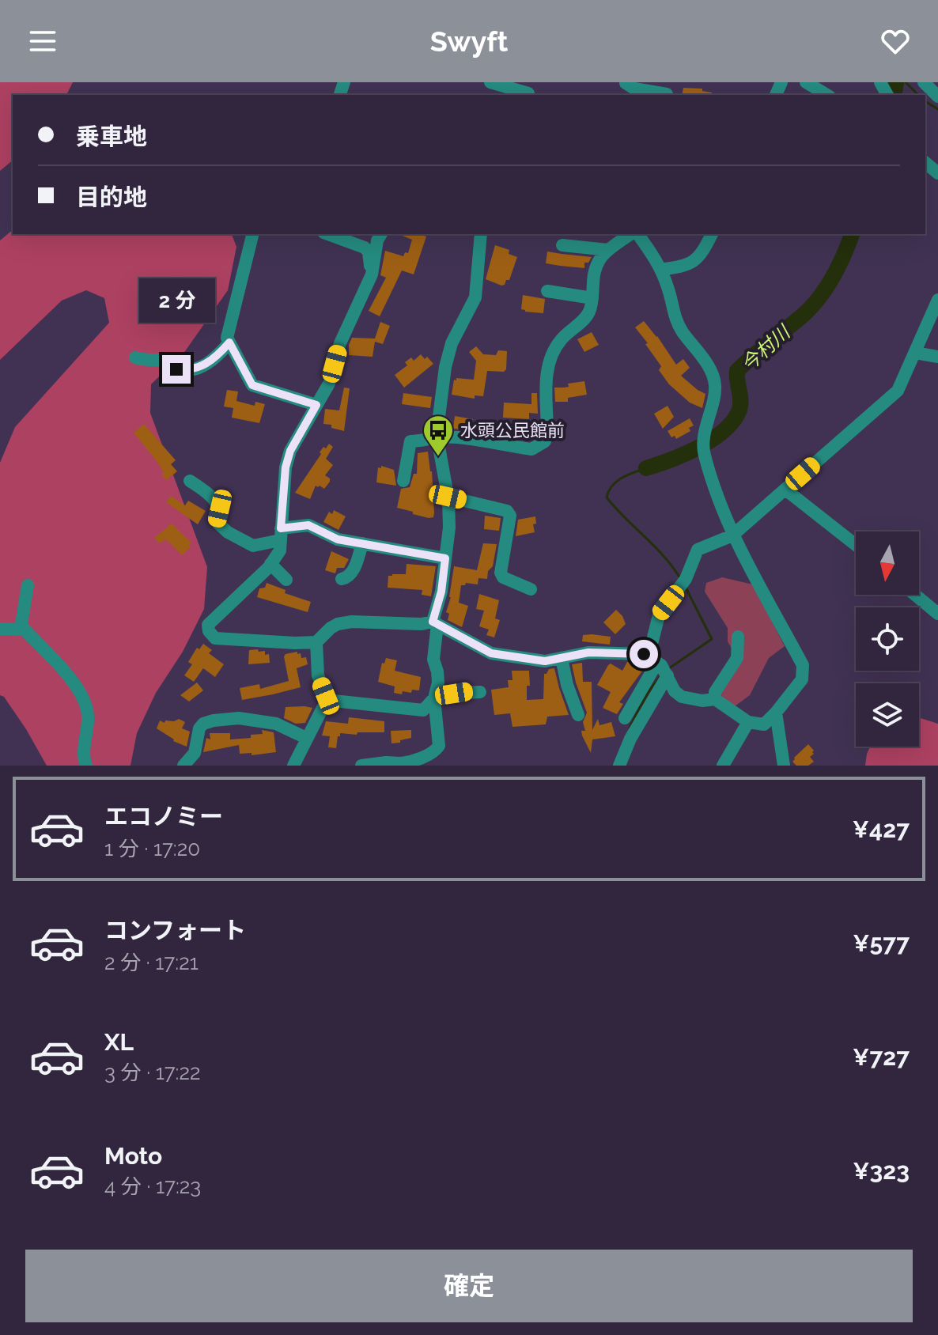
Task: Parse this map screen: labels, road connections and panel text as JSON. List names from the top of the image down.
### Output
{
  "water": ["今村川"],
  "places": {
    "bus stop": ["水頭公民館前"]
  },
  "north": "bottom",
  "page": {
    "header": "Swyft",
    "banner": ["乗車地", "目的地"],
    "bubble": "2 分",
    "list": [
      {
        "name": "エコノミー",
        "note": "1 分 · 17:20",
        "value": "¥427"
      },
      {
        "name": "コンフォート",
        "note": "2 分 · 17:21",
        "value": "¥577"
      },
      {
        "name": "XL",
        "note": "3 分 · 17:22",
        "value": "¥727"
      },
      {
        "name": "Moto",
        "note": "4 分 · 17:23",
        "value": "¥323"
      }
    ],
    "buttons": "確定"
  }
}
